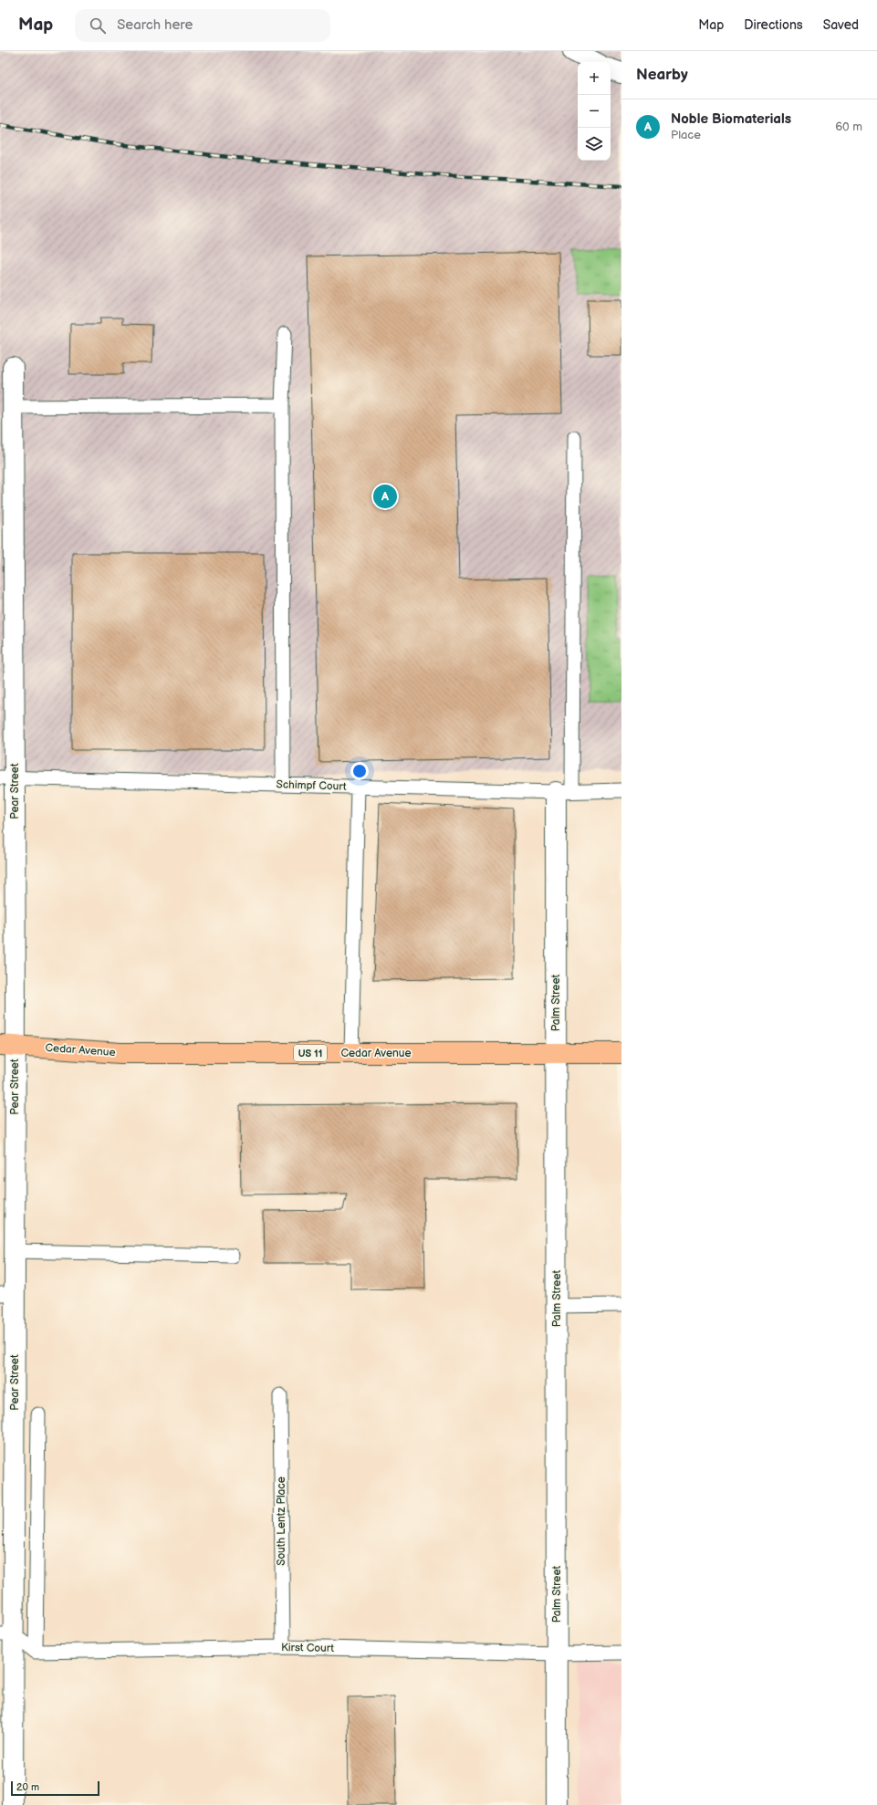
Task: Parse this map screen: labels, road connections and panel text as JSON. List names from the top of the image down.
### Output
{
  "streets": {
    "main road": ["Cedar Avenue", "US 11"],
    "street": ["Pear Street", "Palm Street"],
    "lane": ["Schimpf Court", "South Lentz Place", "Kirst Court"]
  },
  "crossings": [
    ["Schimpf Court", "Pear Street"],
    ["Schimpf Court", "Palm Street"],
    ["Pear Street", "Cedar Avenue"],
    ["Palm Street", "Cedar Avenue"],
    ["Palm Street", "Kirst Court"],
    ["South Lentz Place", "Kirst Court"]
  ],
  "scale_bar": "20 m",
  "page": {
    "header": "Map",
    "search": "Search here",
    "nav": ["Map", "Directions", "Saved"],
    "heading": "Nearby",
    "map_buttons": ["+", "−"],
    "list": [
      {
        "mark": "A",
        "name": "Noble Biomaterials",
        "note": "Place",
        "value": "60 m"
      }
    ],
    "pins": "A",
    "scale": "20 m"
  }
}
